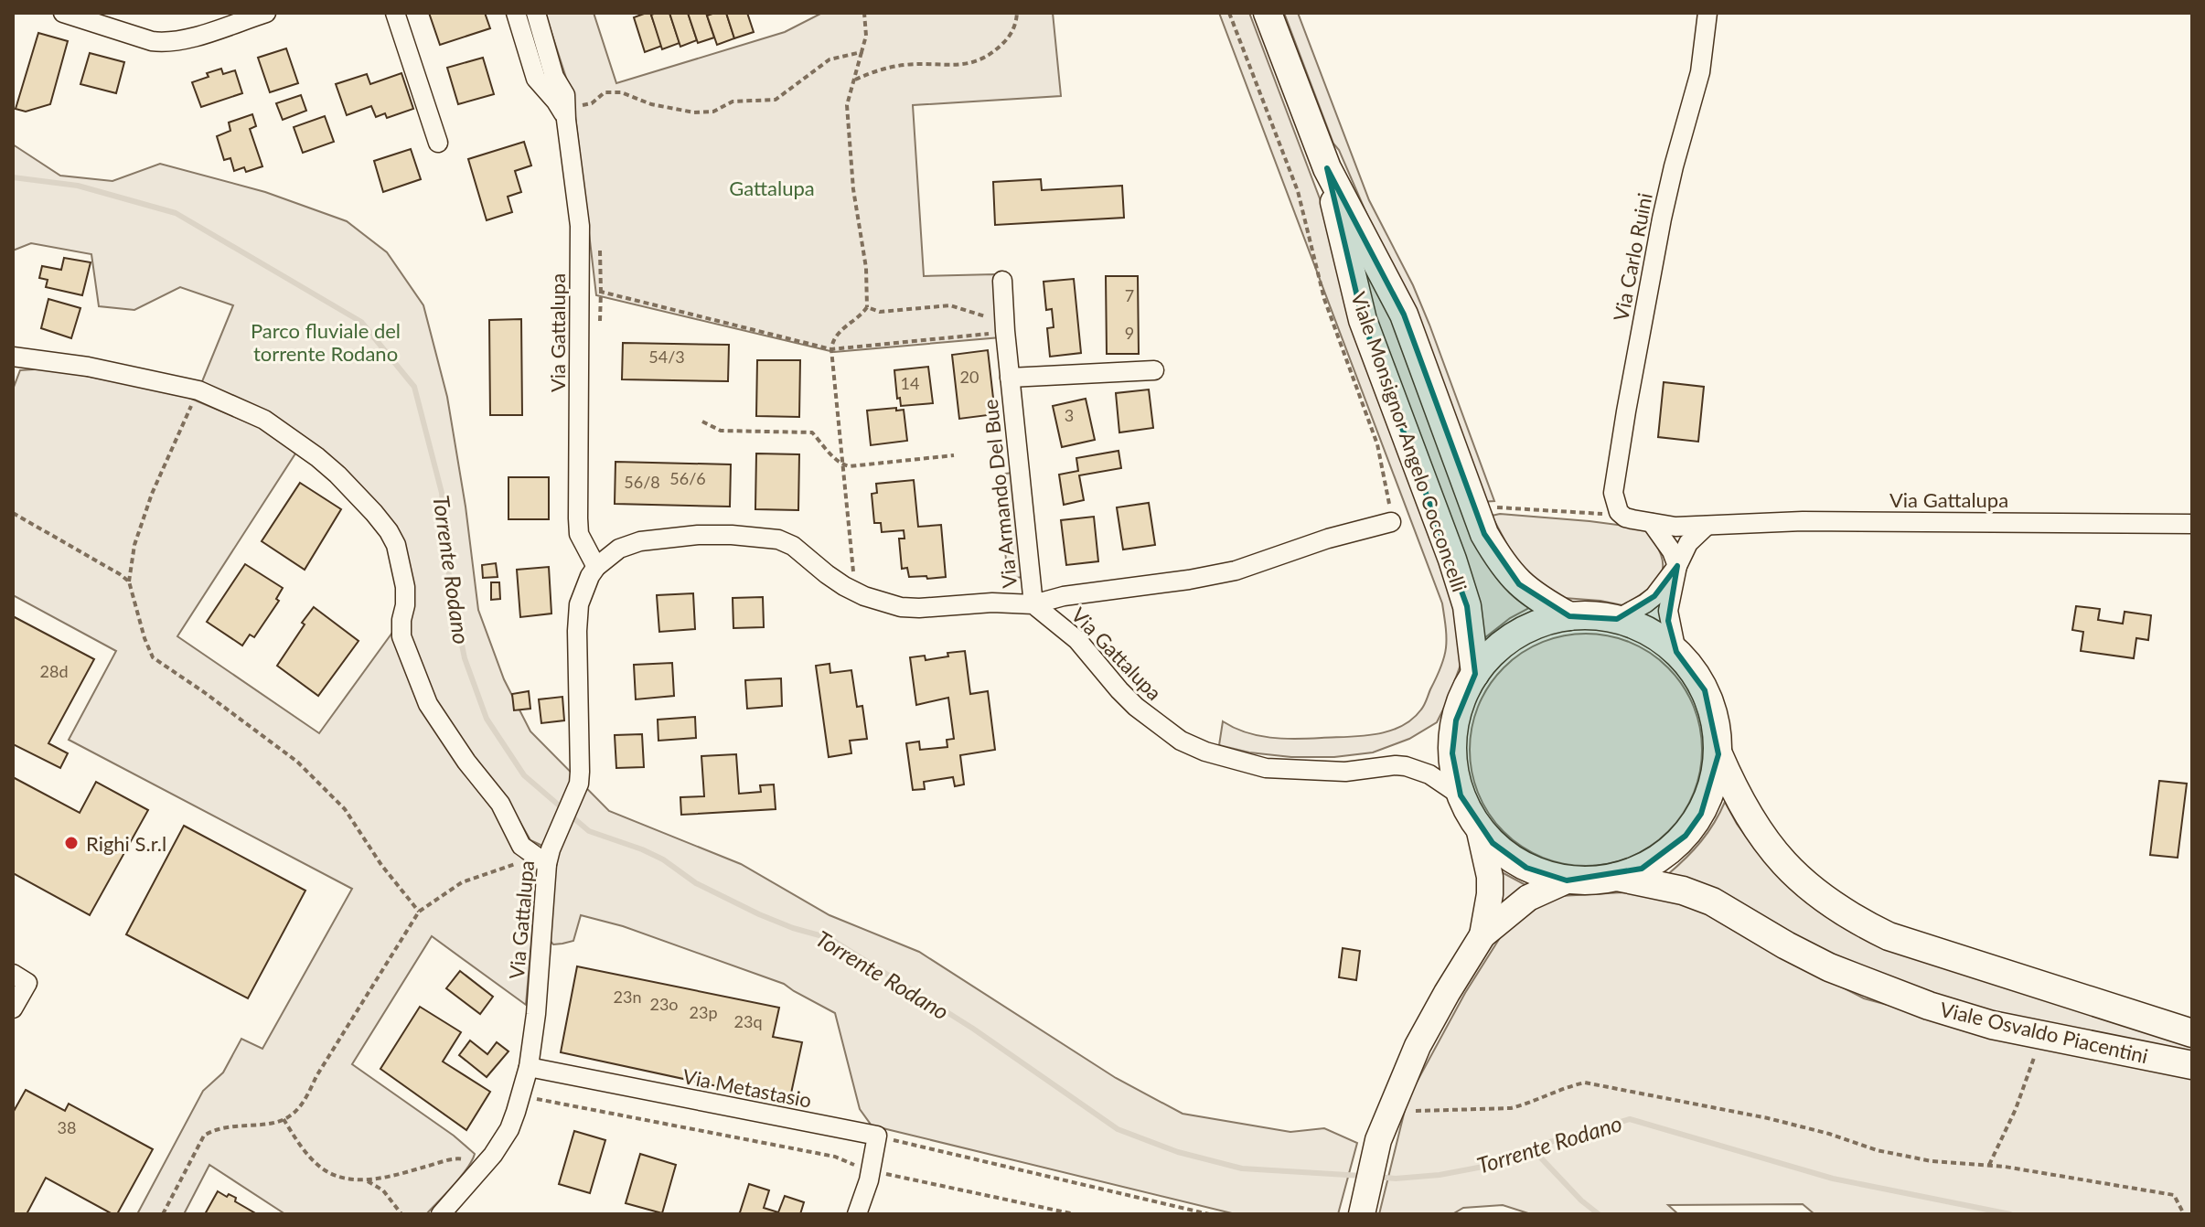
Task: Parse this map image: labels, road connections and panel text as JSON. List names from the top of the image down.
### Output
{
  "streets": {
    "main road": ["Viale Monsignor Angelo Cocconcelli", "Viale Osvaldo Piacentini"],
    "street": [
      "Via Carlo Ruini",
      "Via Gattalupa",
      "Via Armando Del Bue",
      "Via Metastasio"
    ]
  },
  "crossings": [
    ["Via Carlo Ruini", "Via Gattalupa"],
    ["Via Gattalupa", "Via Armando Del Bue"],
    ["Via Gattalupa", "Via Metastasio"]
  ],
  "water": ["Torrente Rodano"],
  "parks": ["Gattalupa", "Parco fluviale del torrente Rodano"],
  "places": ["Righi S.r.l"],
  "house_numbers": [
    "7",
    "9",
    "54/3",
    "20",
    "14",
    "3",
    "56/6",
    "56/8",
    "28d",
    "23n",
    "23o",
    "23p",
    "23q",
    "38"
  ]
}
